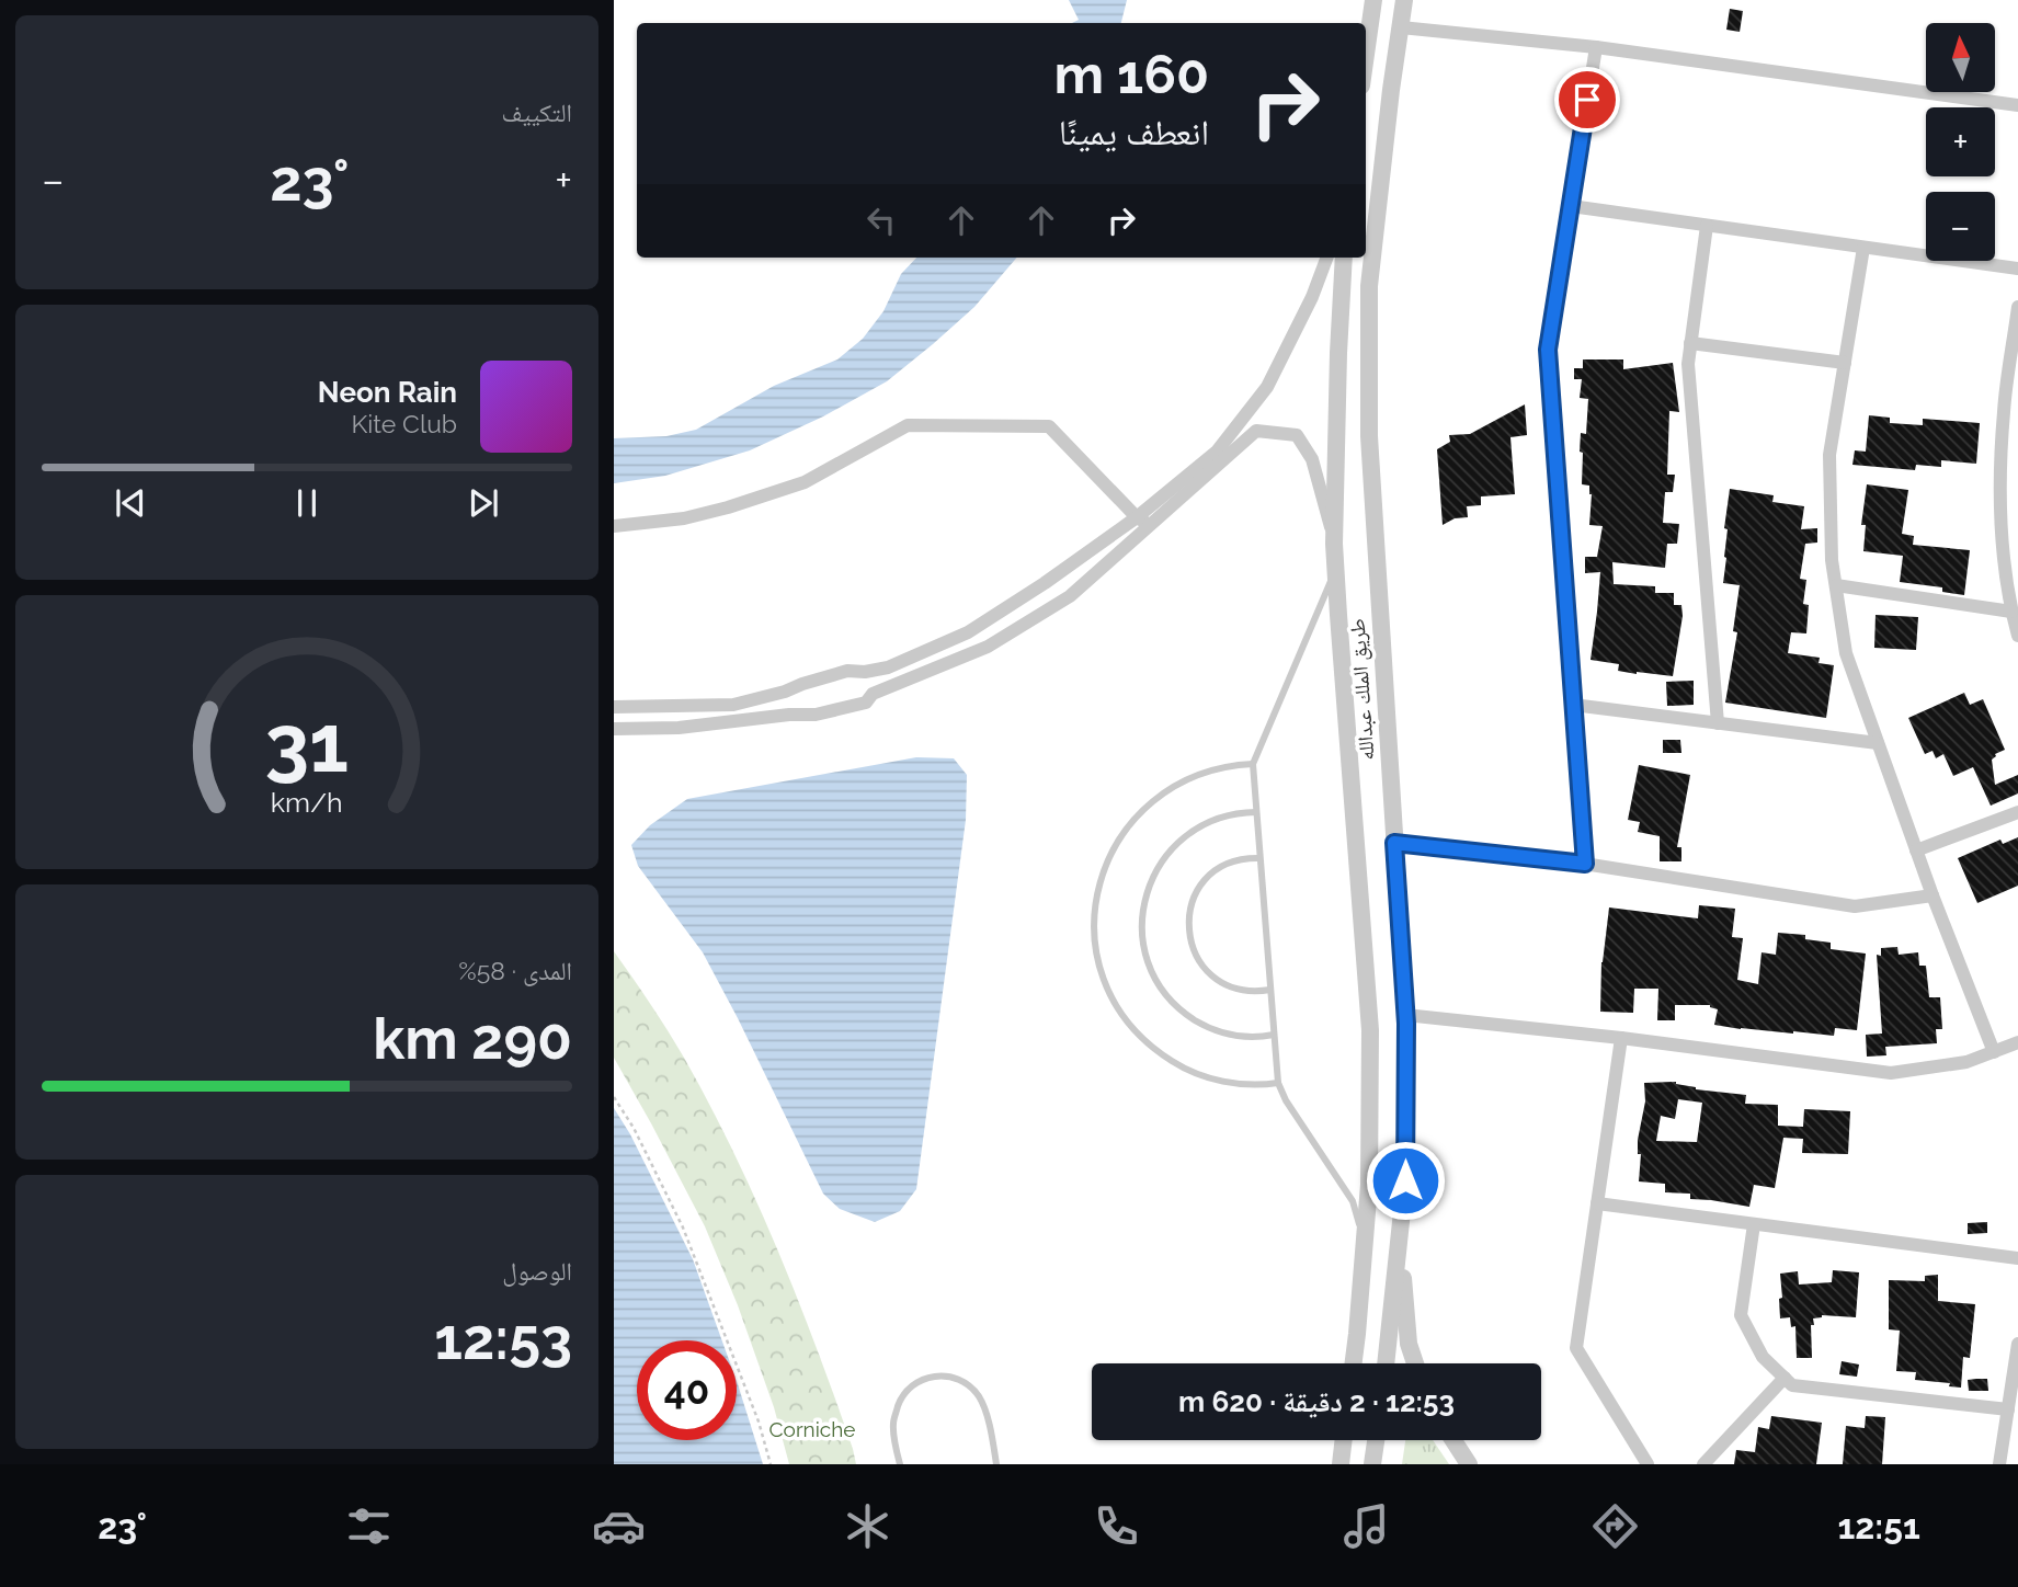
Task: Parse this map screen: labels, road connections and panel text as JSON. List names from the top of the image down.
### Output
{
  "streets": {
    "street": ["طريق الملك عبدالله"]
  },
  "parks": ["Corniche"],
  "north": "top",
  "page": {
    "tile": [
      "التكييف",
      ["المدى · 58%", "290 km"],
      ["الوصول", "12:53"]
    ],
    "map_buttons": ["+", "−"],
    "turn": ["160 m", "انعطف يمينًا"],
    "heat": ["−", "23°", "+"],
    "song": ["Neon Rain", "Kite Club"],
    "limit": "40",
    "trip": "12:53 · 2 دقيقة · 620 m",
    "tabs": ["12:51", "23°"],
    "gauge": ["31", "km/h"]
  }
}
